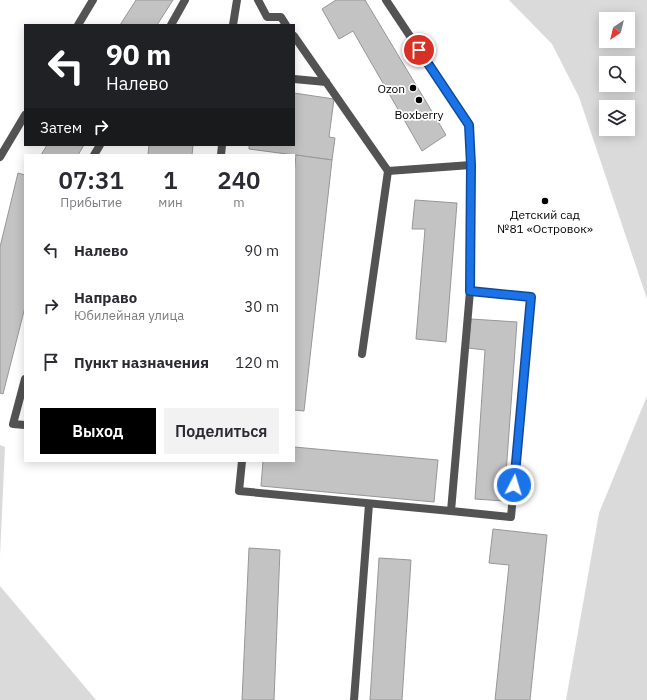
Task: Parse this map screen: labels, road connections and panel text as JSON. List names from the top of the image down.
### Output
{
  "places": ["Ozon", "Boxberry", "Детский сад №81 «Островок»"],
  "north": "bottom left",
  "page": {
    "turn": ["90 m", "Налево"],
    "then": "Затем",
    "eta": [
      "07:31",
      "Прибытие",
      "1",
      "мин",
      "240",
      "m"
    ],
    "list": [
      {
        "name": "Налево",
        "value": "90 m"
      },
      {
        "name": "Направо",
        "note": "Юбилейная улица",
        "value": "30 m"
      },
      {
        "name": "Пункт назначения",
        "value": "120 m"
      }
    ],
    "buttons": ["Выход", "Поделиться"]
  }
}
